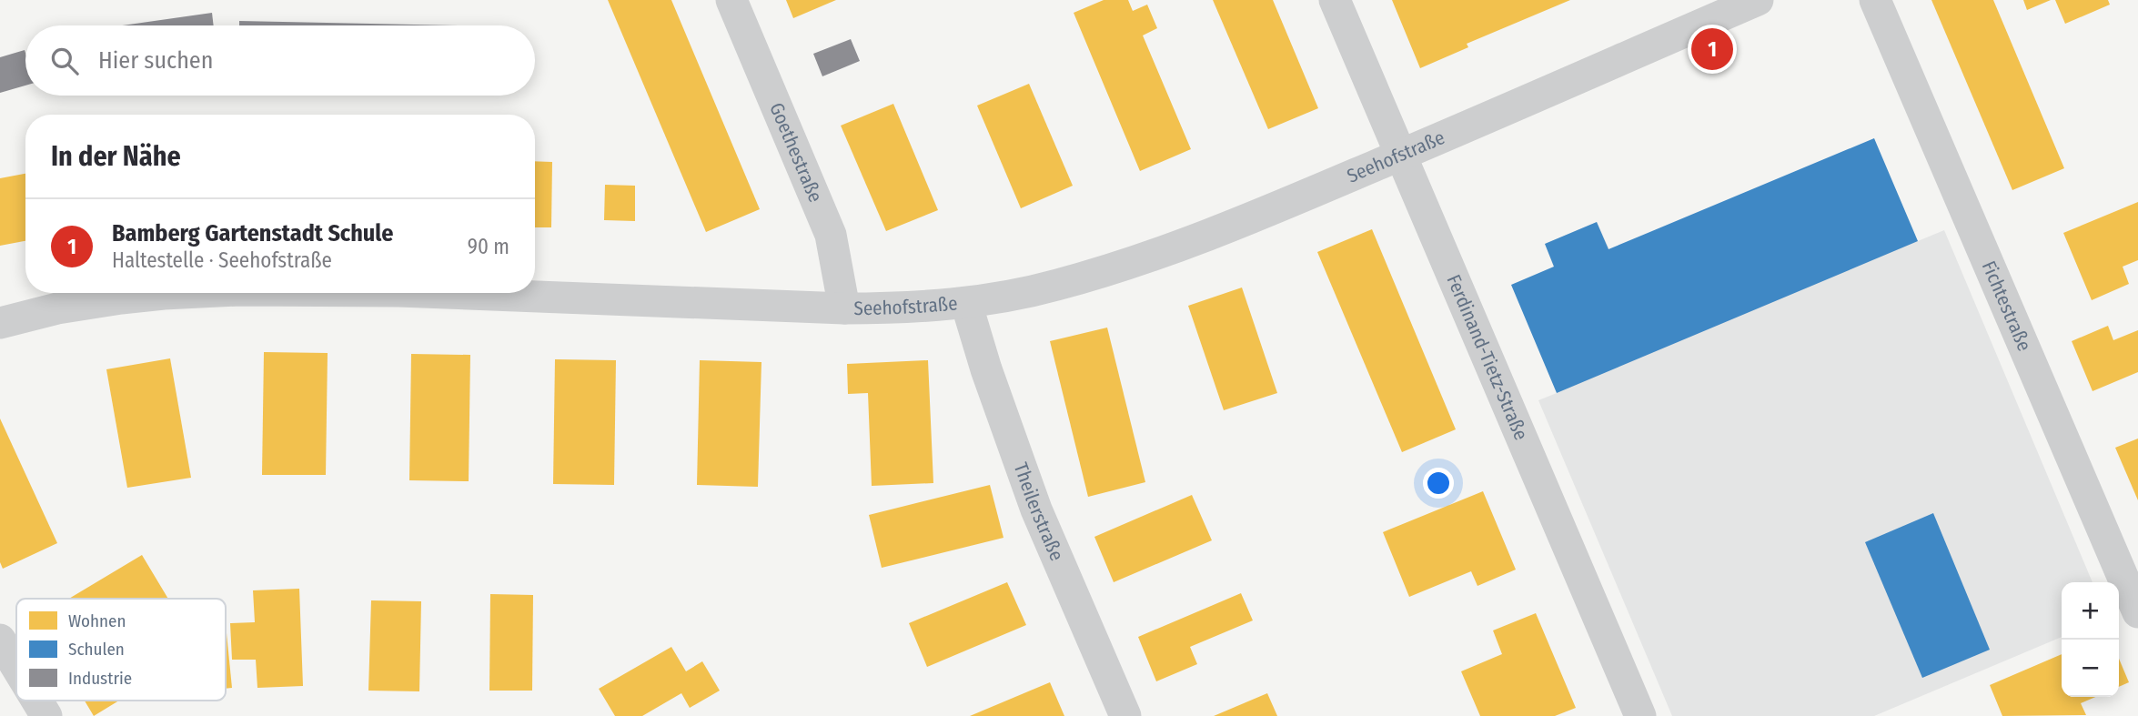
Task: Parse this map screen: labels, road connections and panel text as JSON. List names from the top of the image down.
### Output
{
  "streets": {
    "street": [
      "Goethestraße",
      "Seehofstraße",
      "Fichtestraße",
      "Ferdinand-Tietz-Straße",
      "Theilerstraße"
    ]
  },
  "crossings": [
    ["Goethestraße", "Seehofstraße"],
    ["Seehofstraße", "Ferdinand-Tietz-Straße"],
    ["Seehofstraße", "Theilerstraße"]
  ],
  "legend": ["Wohnen", "Schulen", "Industrie"],
  "page": {
    "pins": "1",
    "search": "Hier suchen",
    "heading": "In der Nähe",
    "list": [
      {
        "mark": "1",
        "name": "Bamberg Gartenstadt Schule",
        "note": "Haltestelle · Seehofstraße",
        "value": "90 m"
      }
    ],
    "map_buttons": ["+", "−"]
  }
}
